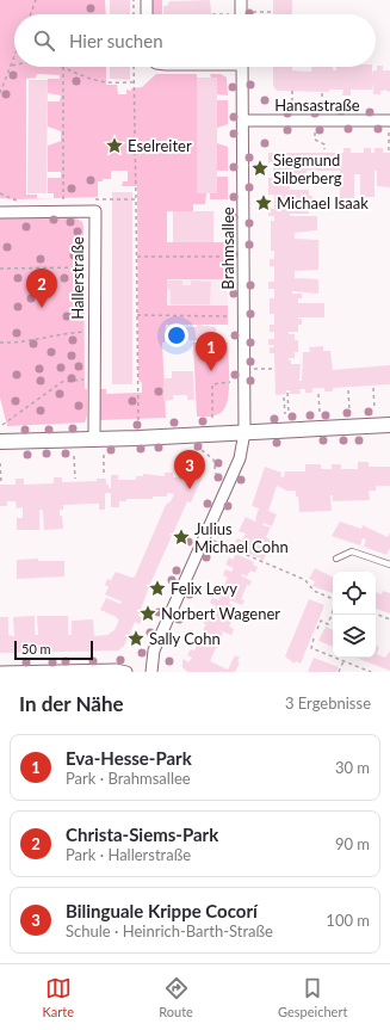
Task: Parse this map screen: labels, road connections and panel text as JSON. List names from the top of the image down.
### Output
{
  "streets": {
    "street": ["Hansastraße", "Brahmsallee", "Hallerstraße"]
  },
  "crossings": [
    ["Hansastraße", "Brahmsallee"]
  ],
  "places": {
    "place": [
      "Eselreiter",
      "Siegmund Silberberg",
      "Michael Isaak",
      "Julius Michael Cohn",
      "Felix Levy",
      "Norbert Wagener",
      "Sally Cohn"
    ]
  },
  "scale_bar": "50 m",
  "page": {
    "search": "Hier suchen",
    "pins": ["2", "1", "3"],
    "scale": "50 m",
    "heading": ["In der Nähe", "3 Ergebnisse"],
    "list": [
      {
        "mark": "1",
        "name": "Eva-Hesse-Park",
        "note": "Park · Brahmsallee",
        "value": "30 m"
      },
      {
        "mark": "2",
        "name": "Christa-Siems-Park",
        "note": "Park · Hallerstraße",
        "value": "90 m"
      },
      {
        "mark": "3",
        "name": "Bilinguale Krippe Cocorí",
        "note": "Schule · Heinrich-Barth-Straße",
        "value": "100 m"
      }
    ],
    "nav": ["Karte", "Route", "Gespeichert"]
  }
}
